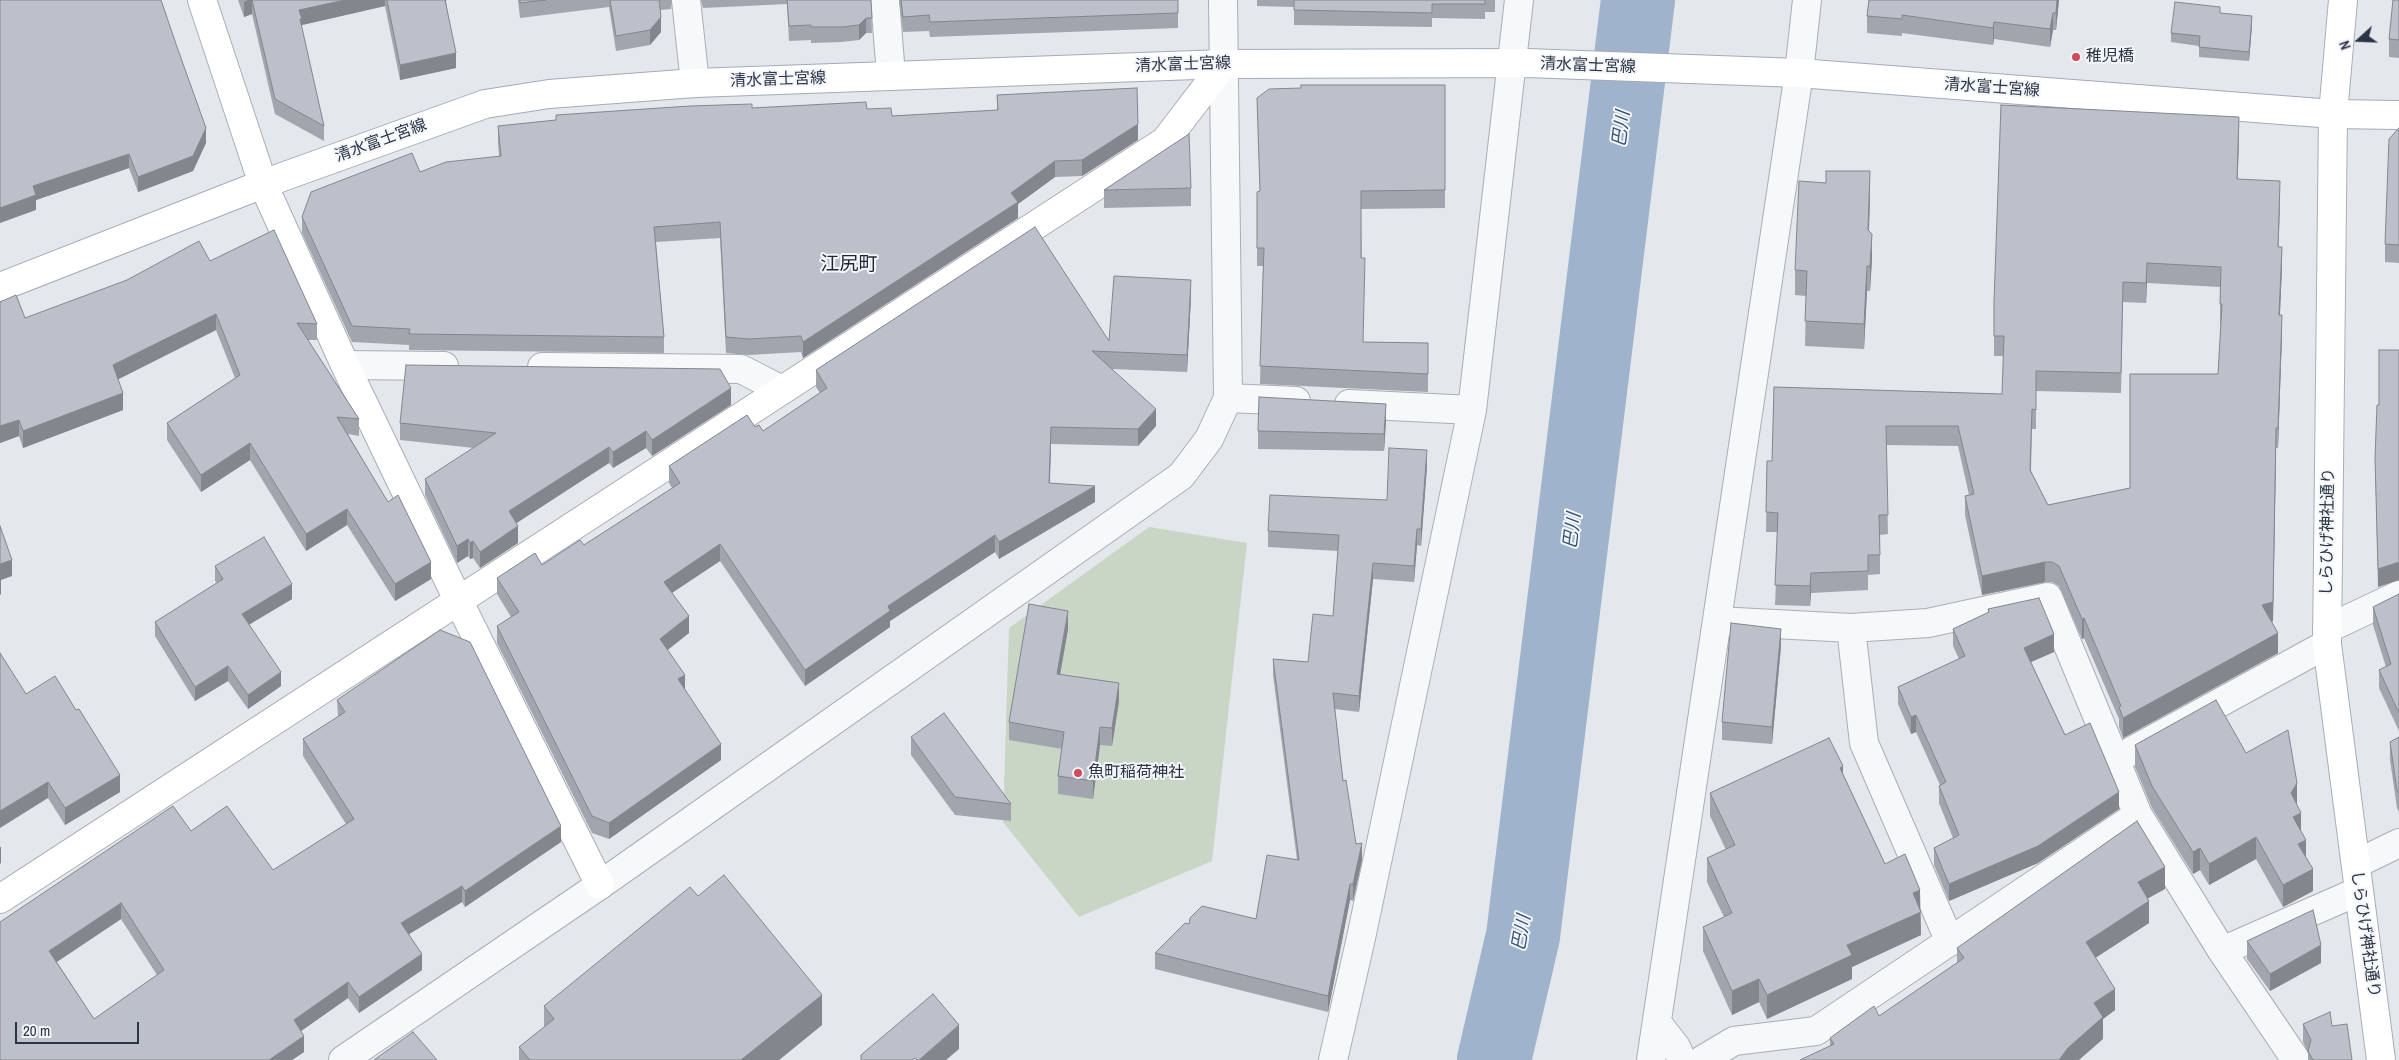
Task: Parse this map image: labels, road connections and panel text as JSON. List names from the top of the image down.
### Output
{
  "streets": {
    "street": ["清水富士宮線", "しらひげ神社通り"]
  },
  "crossings": [
    ["清水富士宮線", "しらひげ神社通り"]
  ],
  "districts": ["江尻町"],
  "water": ["巴川"],
  "places": ["稚児橋", "魚町稲荷神社"],
  "scale_bar": "20 m",
  "north": "left"
}
